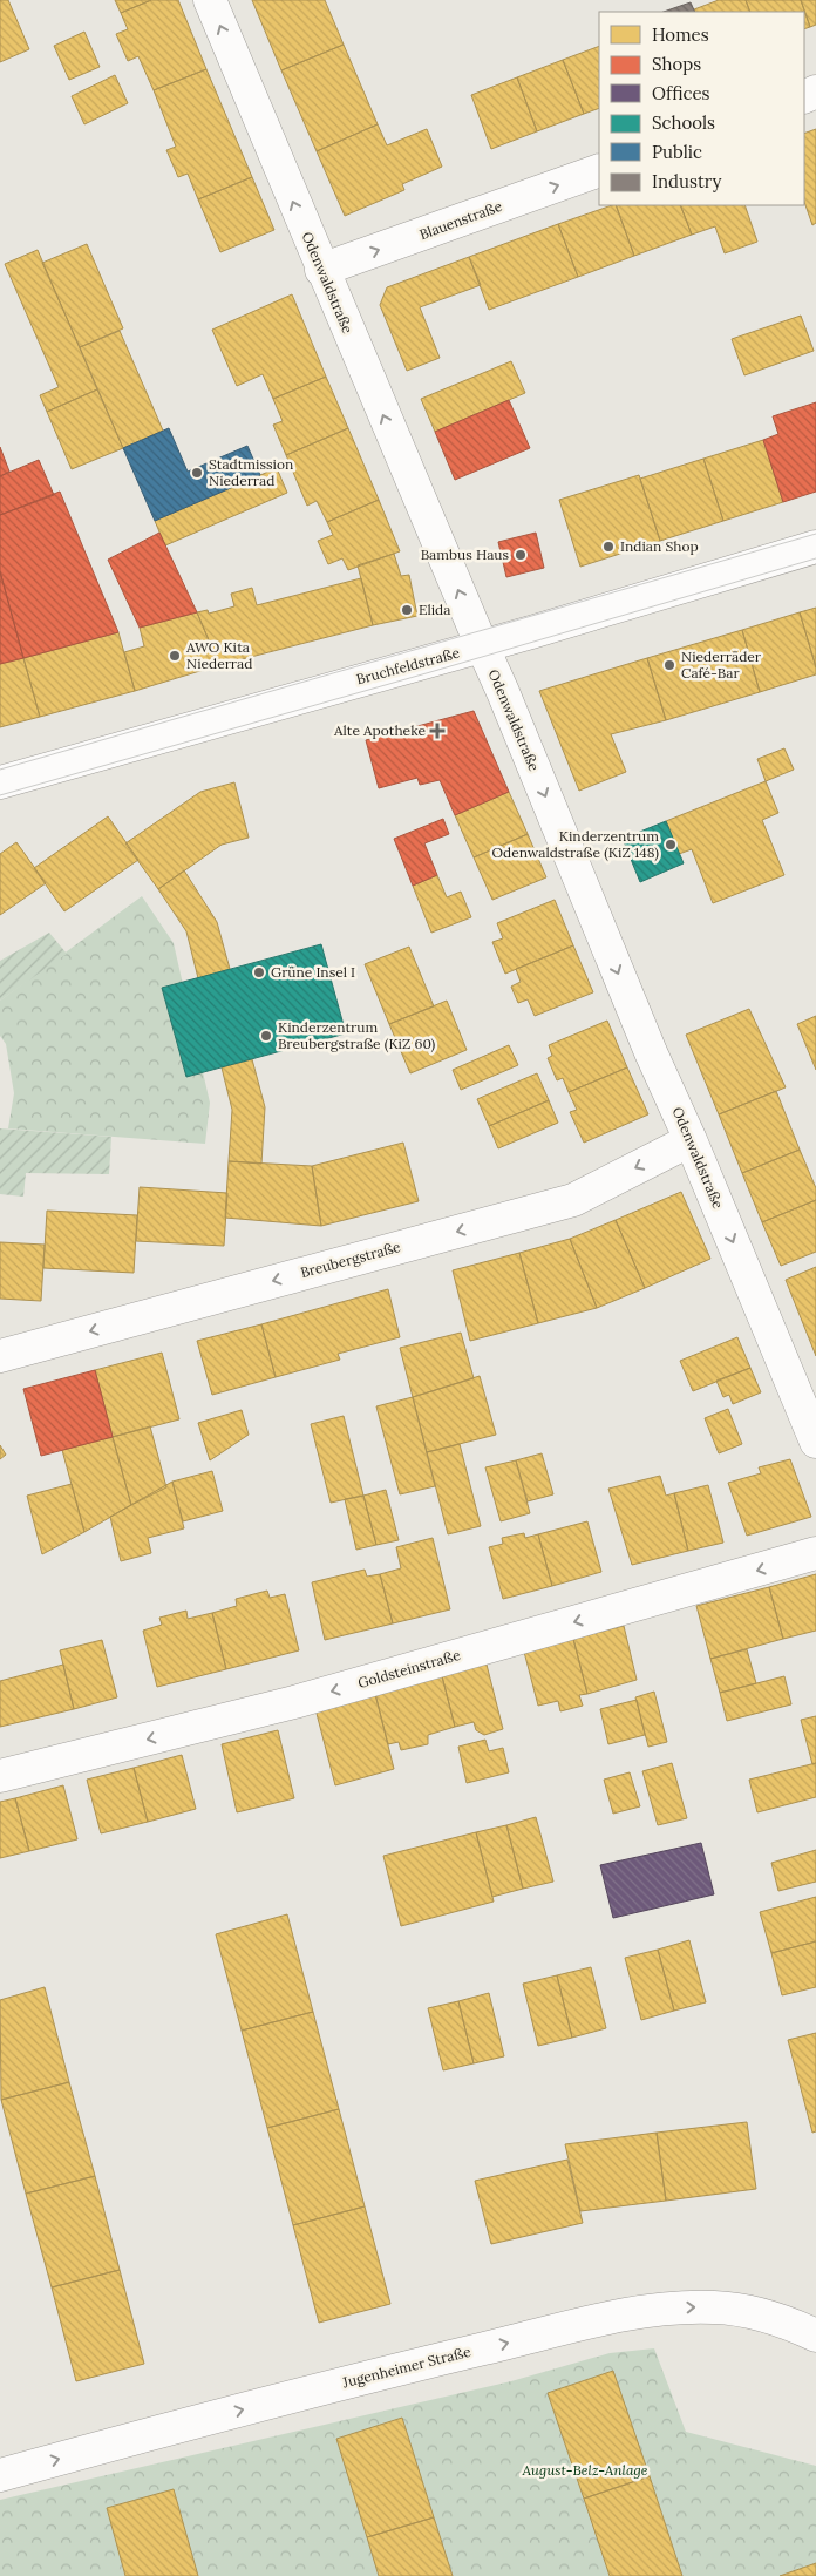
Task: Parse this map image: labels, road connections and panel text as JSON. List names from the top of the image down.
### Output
{
  "streets": {
    "street": [
      "Blauenstraße",
      "Odenwaldstraße",
      "Bruchfeldstraße",
      "Breubergstraße",
      "Goldsteinstraße",
      "Jugenheimer Straße"
    ]
  },
  "crossings": [
    ["Blauenstraße", "Odenwaldstraße"],
    ["Odenwaldstraße", "Bruchfeldstraße"],
    ["Odenwaldstraße", "Breubergstraße"]
  ],
  "one_way": [
    "Blauenstraße",
    "Breubergstraße",
    "Goldsteinstraße",
    "Jugenheimer Straße"
  ],
  "parks": ["August-Belz-Anlage"],
  "places": {
    "other": [
      "Stadtmission Niederrad",
      "Indian Shop",
      "Bambus Haus",
      "Elida",
      "AWO Kita Niederrad",
      "Niederräder Café-Bar",
      "Kinderzentrum Odenwaldstraße (KiZ 148)",
      "Grüne Insel I",
      "Kinderzentrum Breubergstraße (KiZ 60)"
    ],
    "health": ["Alte Apotheke"]
  },
  "legend": [
    "Homes",
    "Shops",
    "Offices",
    "Schools",
    "Public",
    "Industry"
  ]
}
